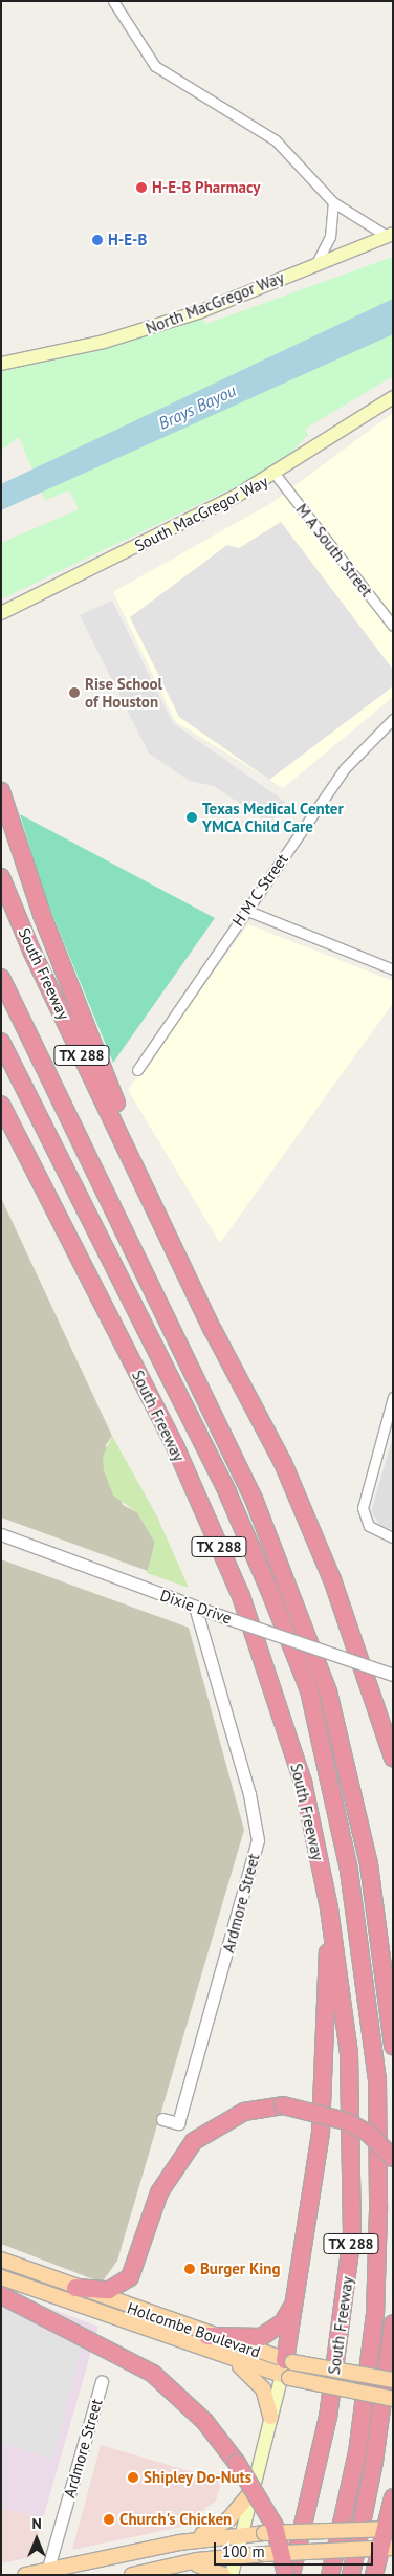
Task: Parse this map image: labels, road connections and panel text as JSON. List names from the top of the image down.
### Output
{
  "streets": {
    "highway": ["South Freeway", "TX 288"],
    "main road": ["North MacGregor Way", "South MacGregor Way", "Holcombe Boulevard"],
    "street": [
      "M A South Street",
      "H M C Street",
      "Dixie Drive",
      "Ardmore Street"
    ]
  },
  "crossings": [
    ["South MacGregor Way", "M A South Street"],
    ["Dixie Drive", "Ardmore Street"]
  ],
  "water": ["Brays Bayou"],
  "places": [
    "H-E-B Pharmacy",
    "H-E-B",
    "Rise School of Houston",
    "Texas Medical Center YMCA Child Care",
    "Burger King",
    "Shipley Do-Nuts",
    "Church's Chicken"
  ],
  "scale_bar": "100 m",
  "north": "top"
}
